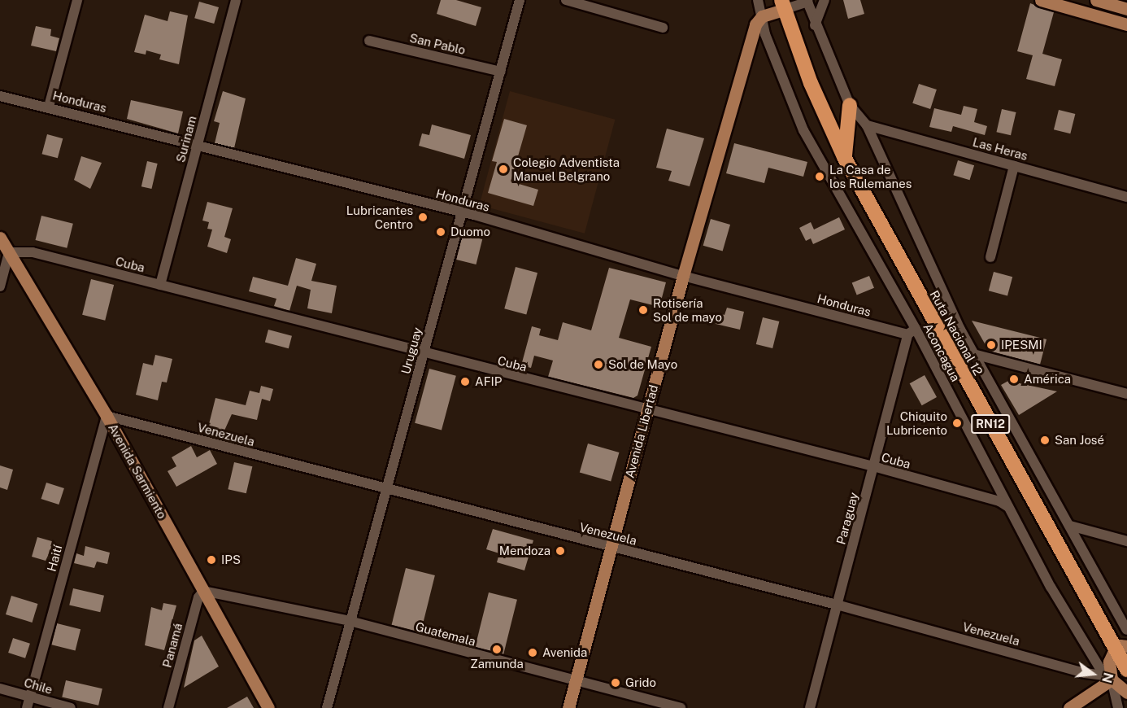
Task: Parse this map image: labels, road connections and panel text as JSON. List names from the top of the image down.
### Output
{
  "streets": {
    "highway": ["Ruta Nacional 12", "RN12"],
    "main road": ["Avenida Libertad", "Avenida Sarmiento"],
    "street": [
      "San Pablo",
      "Honduras",
      "Surinam",
      "Las Heras",
      "Cuba",
      "Uruguay",
      "Aconcagua",
      "Venezuela",
      "Paraguay",
      "Haití",
      "Guatemala",
      "Panamá",
      "Chile"
    ]
  },
  "crossings": [
    ["San Pablo", "Uruguay"],
    ["Honduras", "Surinam"],
    ["Honduras", "Uruguay"],
    ["Honduras", "Aconcagua"],
    ["Honduras", "Avenida Libertad"],
    ["Honduras", "Paraguay"],
    ["Surinam", "Cuba"],
    ["Cuba", "Uruguay"],
    ["Cuba", "Aconcagua"],
    ["Cuba", "Avenida Libertad"],
    ["Cuba", "Avenida Sarmiento"],
    ["Cuba", "Paraguay"],
    ["Uruguay", "Venezuela"],
    ["Uruguay", "Guatemala"],
    ["Aconcagua", "Avenida Libertad"],
    ["Aconcagua", "Venezuela"],
    ["Aconcagua", "Paraguay"],
    ["Avenida Libertad", "Venezuela"],
    ["Avenida Libertad", "Guatemala"],
    ["Venezuela", "Avenida Sarmiento"],
    ["Venezuela", "Paraguay"],
    ["Venezuela", "Haití"],
    ["Avenida Sarmiento", "Haití"],
    ["Avenida Sarmiento", "Guatemala"],
    ["Avenida Sarmiento", "Panamá"],
    ["Haití", "Chile"],
    ["Guatemala", "Panamá"]
  ],
  "places": [
    "Colegio Adventista Manuel Belgrano",
    "La Casa de los Rulemanes",
    "Lubricantes Centro",
    "Duomo",
    "Rotisería Sol de mayo",
    "IPESMI",
    "Sol de Mayo",
    "América",
    "AFIP",
    "Chiquito Lubricento",
    "San José",
    "Mendoza",
    "IPS",
    "Zamunda",
    "Avenida",
    "Grido"
  ],
  "north": "right"
}
